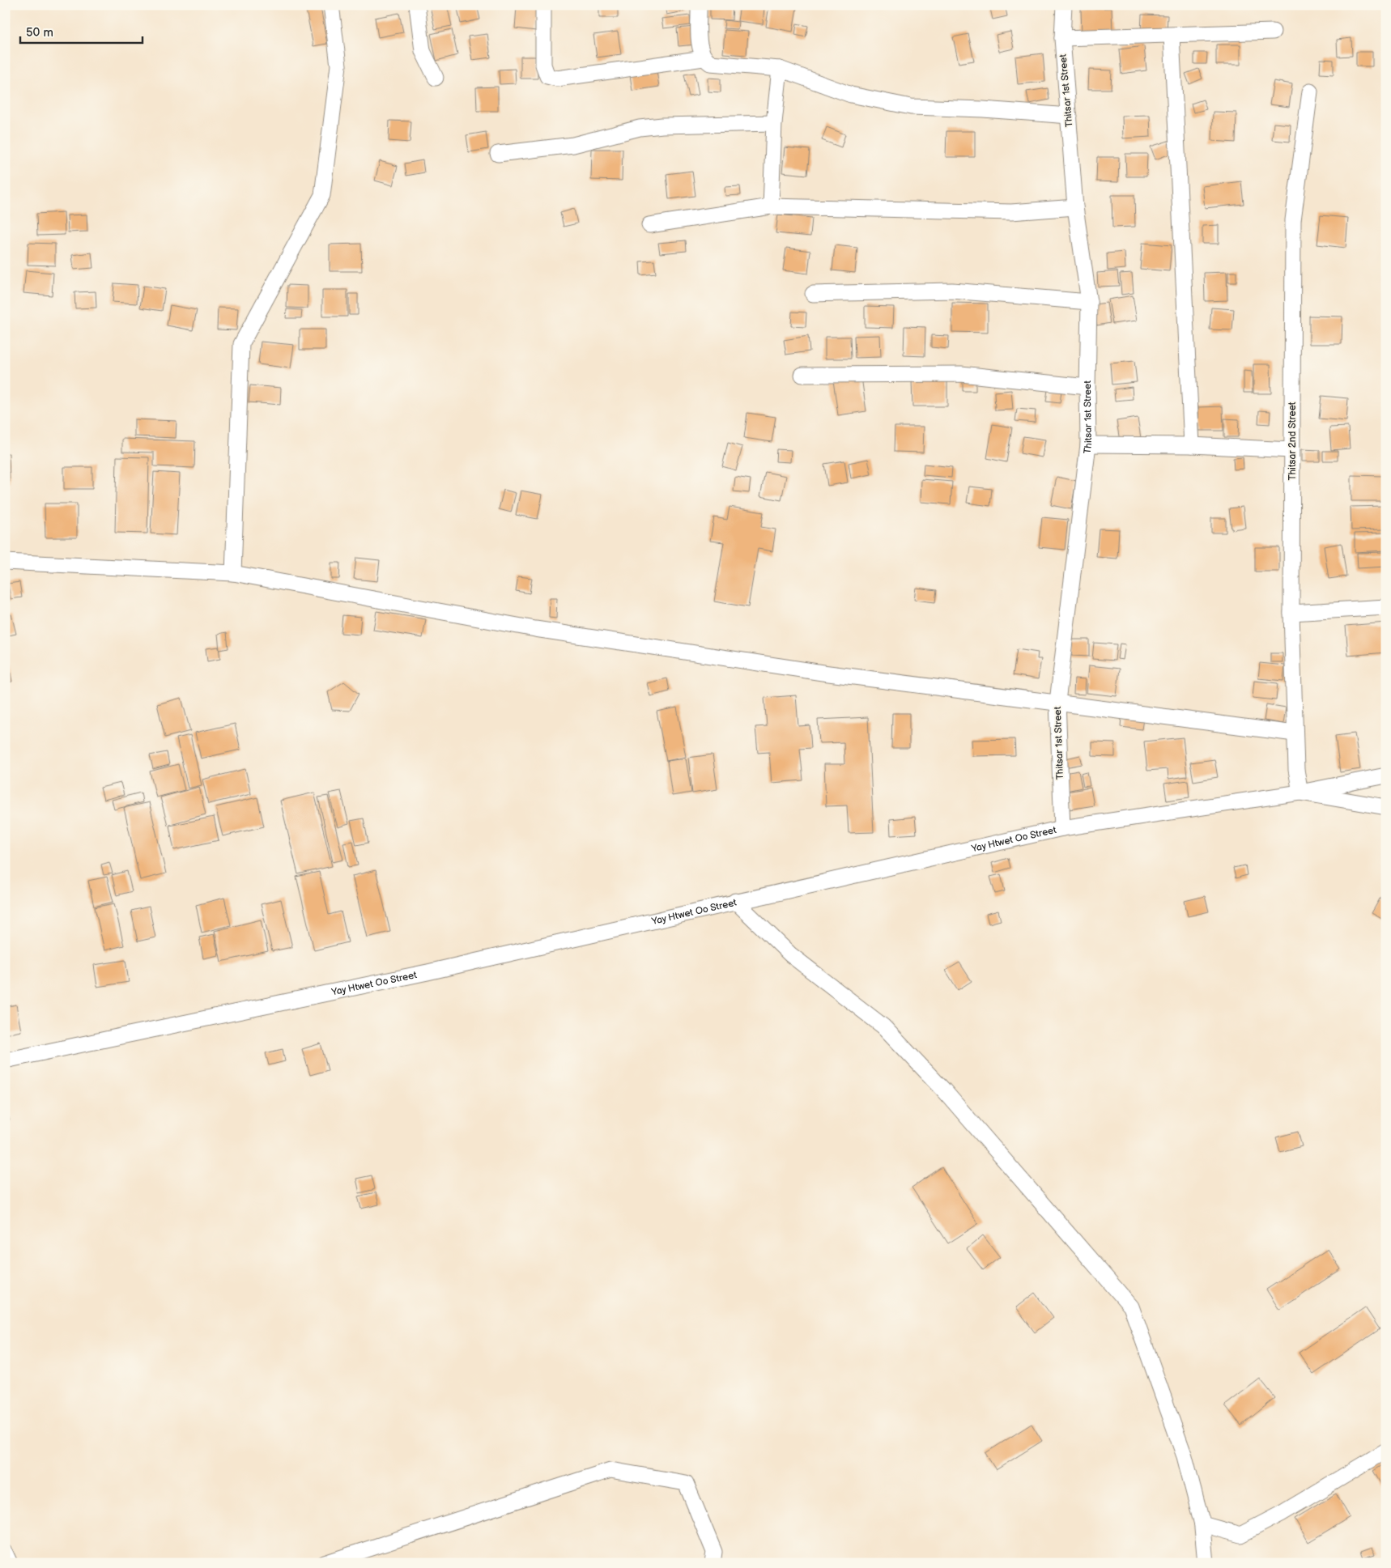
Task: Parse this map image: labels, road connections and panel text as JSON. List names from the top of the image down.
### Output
{
  "streets": {
    "street": ["Thitsar 1st Street", "Thitsar 2nd Street", "Yay Htwet Oo Street"]
  },
  "crossings": [
    ["Thitsar 1st Street", "Yay Htwet Oo Street"],
    ["Thitsar 2nd Street", "Yay Htwet Oo Street"]
  ],
  "scale_bar": "50 m"
}
